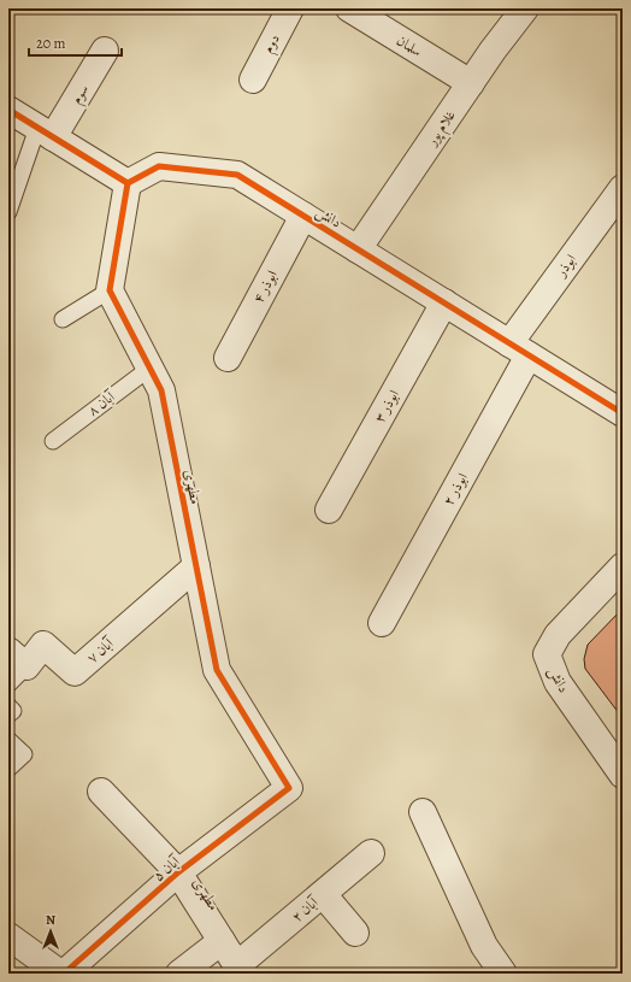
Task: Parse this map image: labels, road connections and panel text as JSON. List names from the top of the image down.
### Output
{
  "streets": {
    "street": [
      "دوم",
      "سلمان",
      "سوم",
      "غلام پور",
      "دانش",
      "ابوذر",
      "ابوذر ۴",
      "ابوذر ۳",
      "مطهری",
      "ابوذر ۲",
      "آبان ۷",
      "آبان ۵",
      "آبان ۲"
    ],
    "lane": ["آبان ۸"]
  },
  "crossings": [
    ["سلمان", "غلام پور"],
    ["غلام پور", "دانش"],
    ["دانش", "ابوذر"],
    ["دانش", "ابوذر ۴"],
    ["دانش", "ابوذر ۳"],
    ["دانش", "ابوذر ۲"],
    ["ابوذر", "ابوذر ۲"],
    ["آبان ۸", "مطهری"],
    ["مطهری", "آبان ۷"],
    ["مطهری", "آبان ۵"],
    ["مطهری", "آبان ۲"]
  ],
  "scale_bar": "20 m",
  "north": "top"
}
